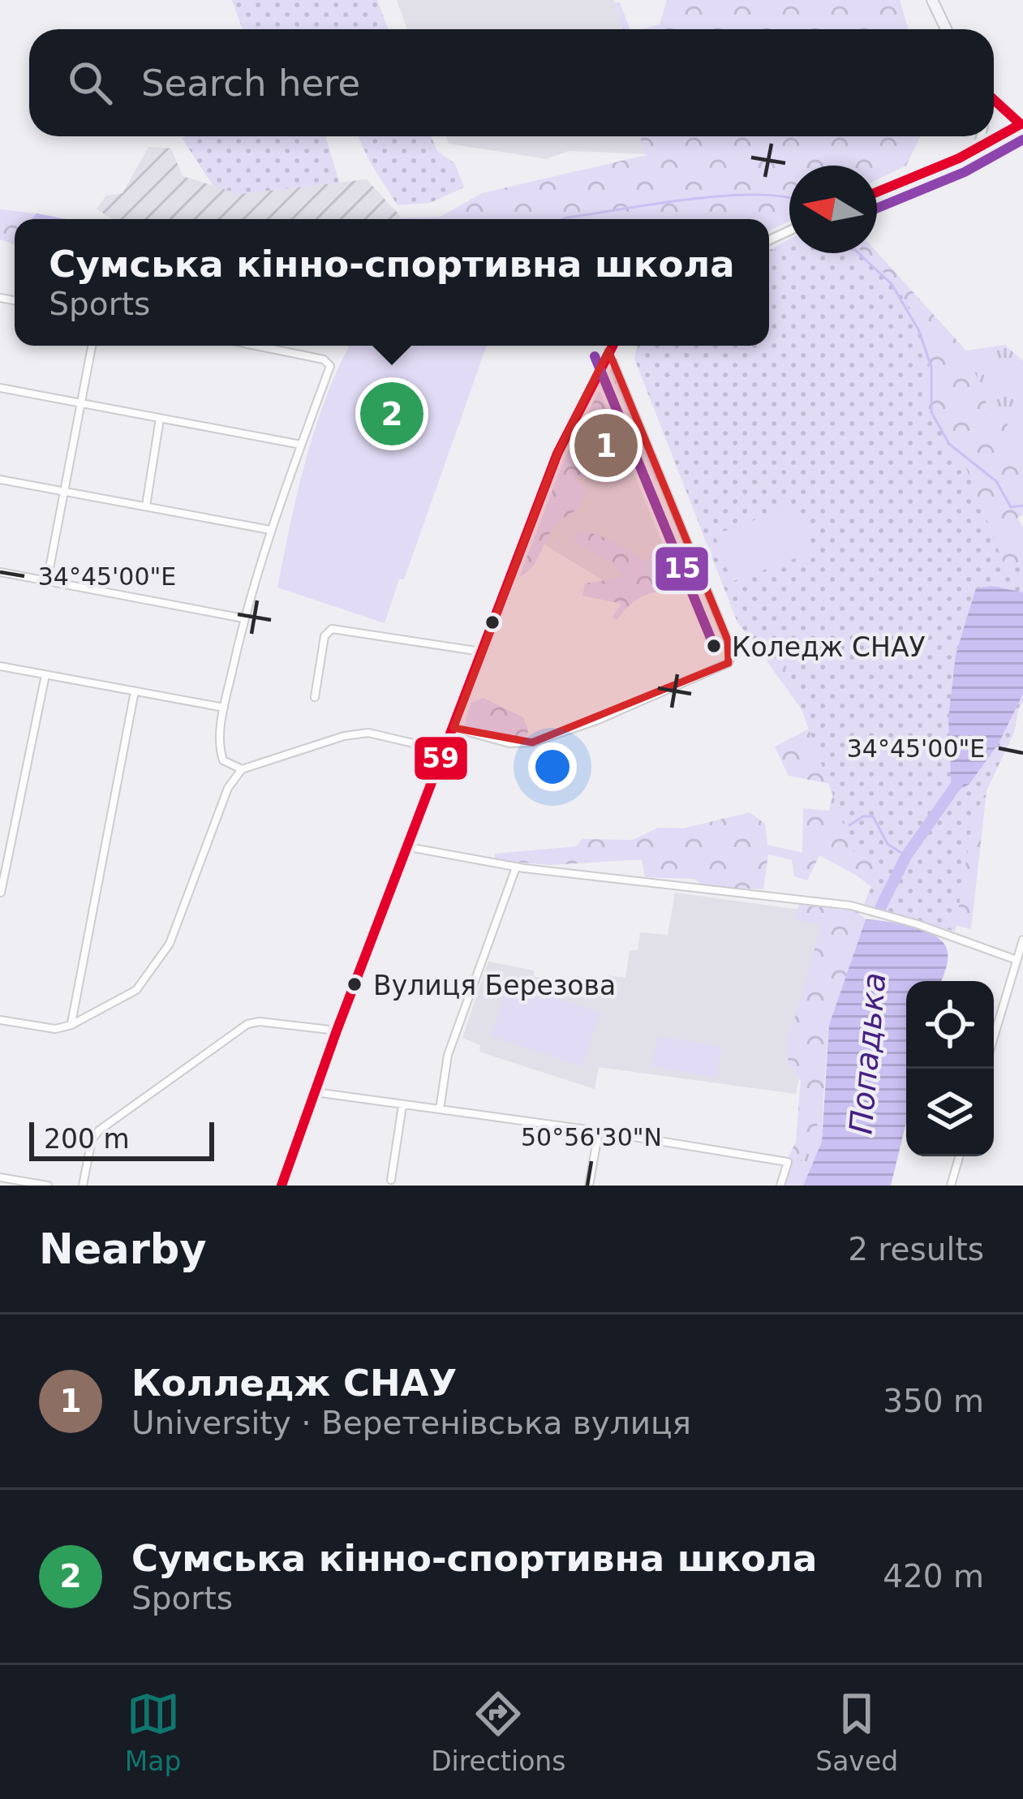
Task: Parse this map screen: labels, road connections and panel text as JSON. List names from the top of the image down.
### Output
{
  "water": ["Попадька"],
  "places": ["Коледж СНАУ", "Вулиця Березова"],
  "lines": ["transit line 59", "transit line 15"],
  "scale_bar": "200 m",
  "north": "left",
  "page": {
    "search": "Search here",
    "popup": ["Сумська кінно-спортивна школа", "Sports"],
    "pins": ["2", "1"],
    "scale": "200 m",
    "heading": ["Nearby", "2 results"],
    "list": [
      {
        "mark": "1",
        "name": "Колледж СНАУ",
        "note": "University · Веретенівська вулиця",
        "value": "350 m"
      },
      {
        "mark": "2",
        "name": "Сумська кінно-спортивна школа",
        "note": "Sports",
        "value": "420 m"
      }
    ],
    "nav": ["Map", "Directions", "Saved"]
  },
  "coordinates": ["34°45'00\"E", "50°56'30\"N"]
}
